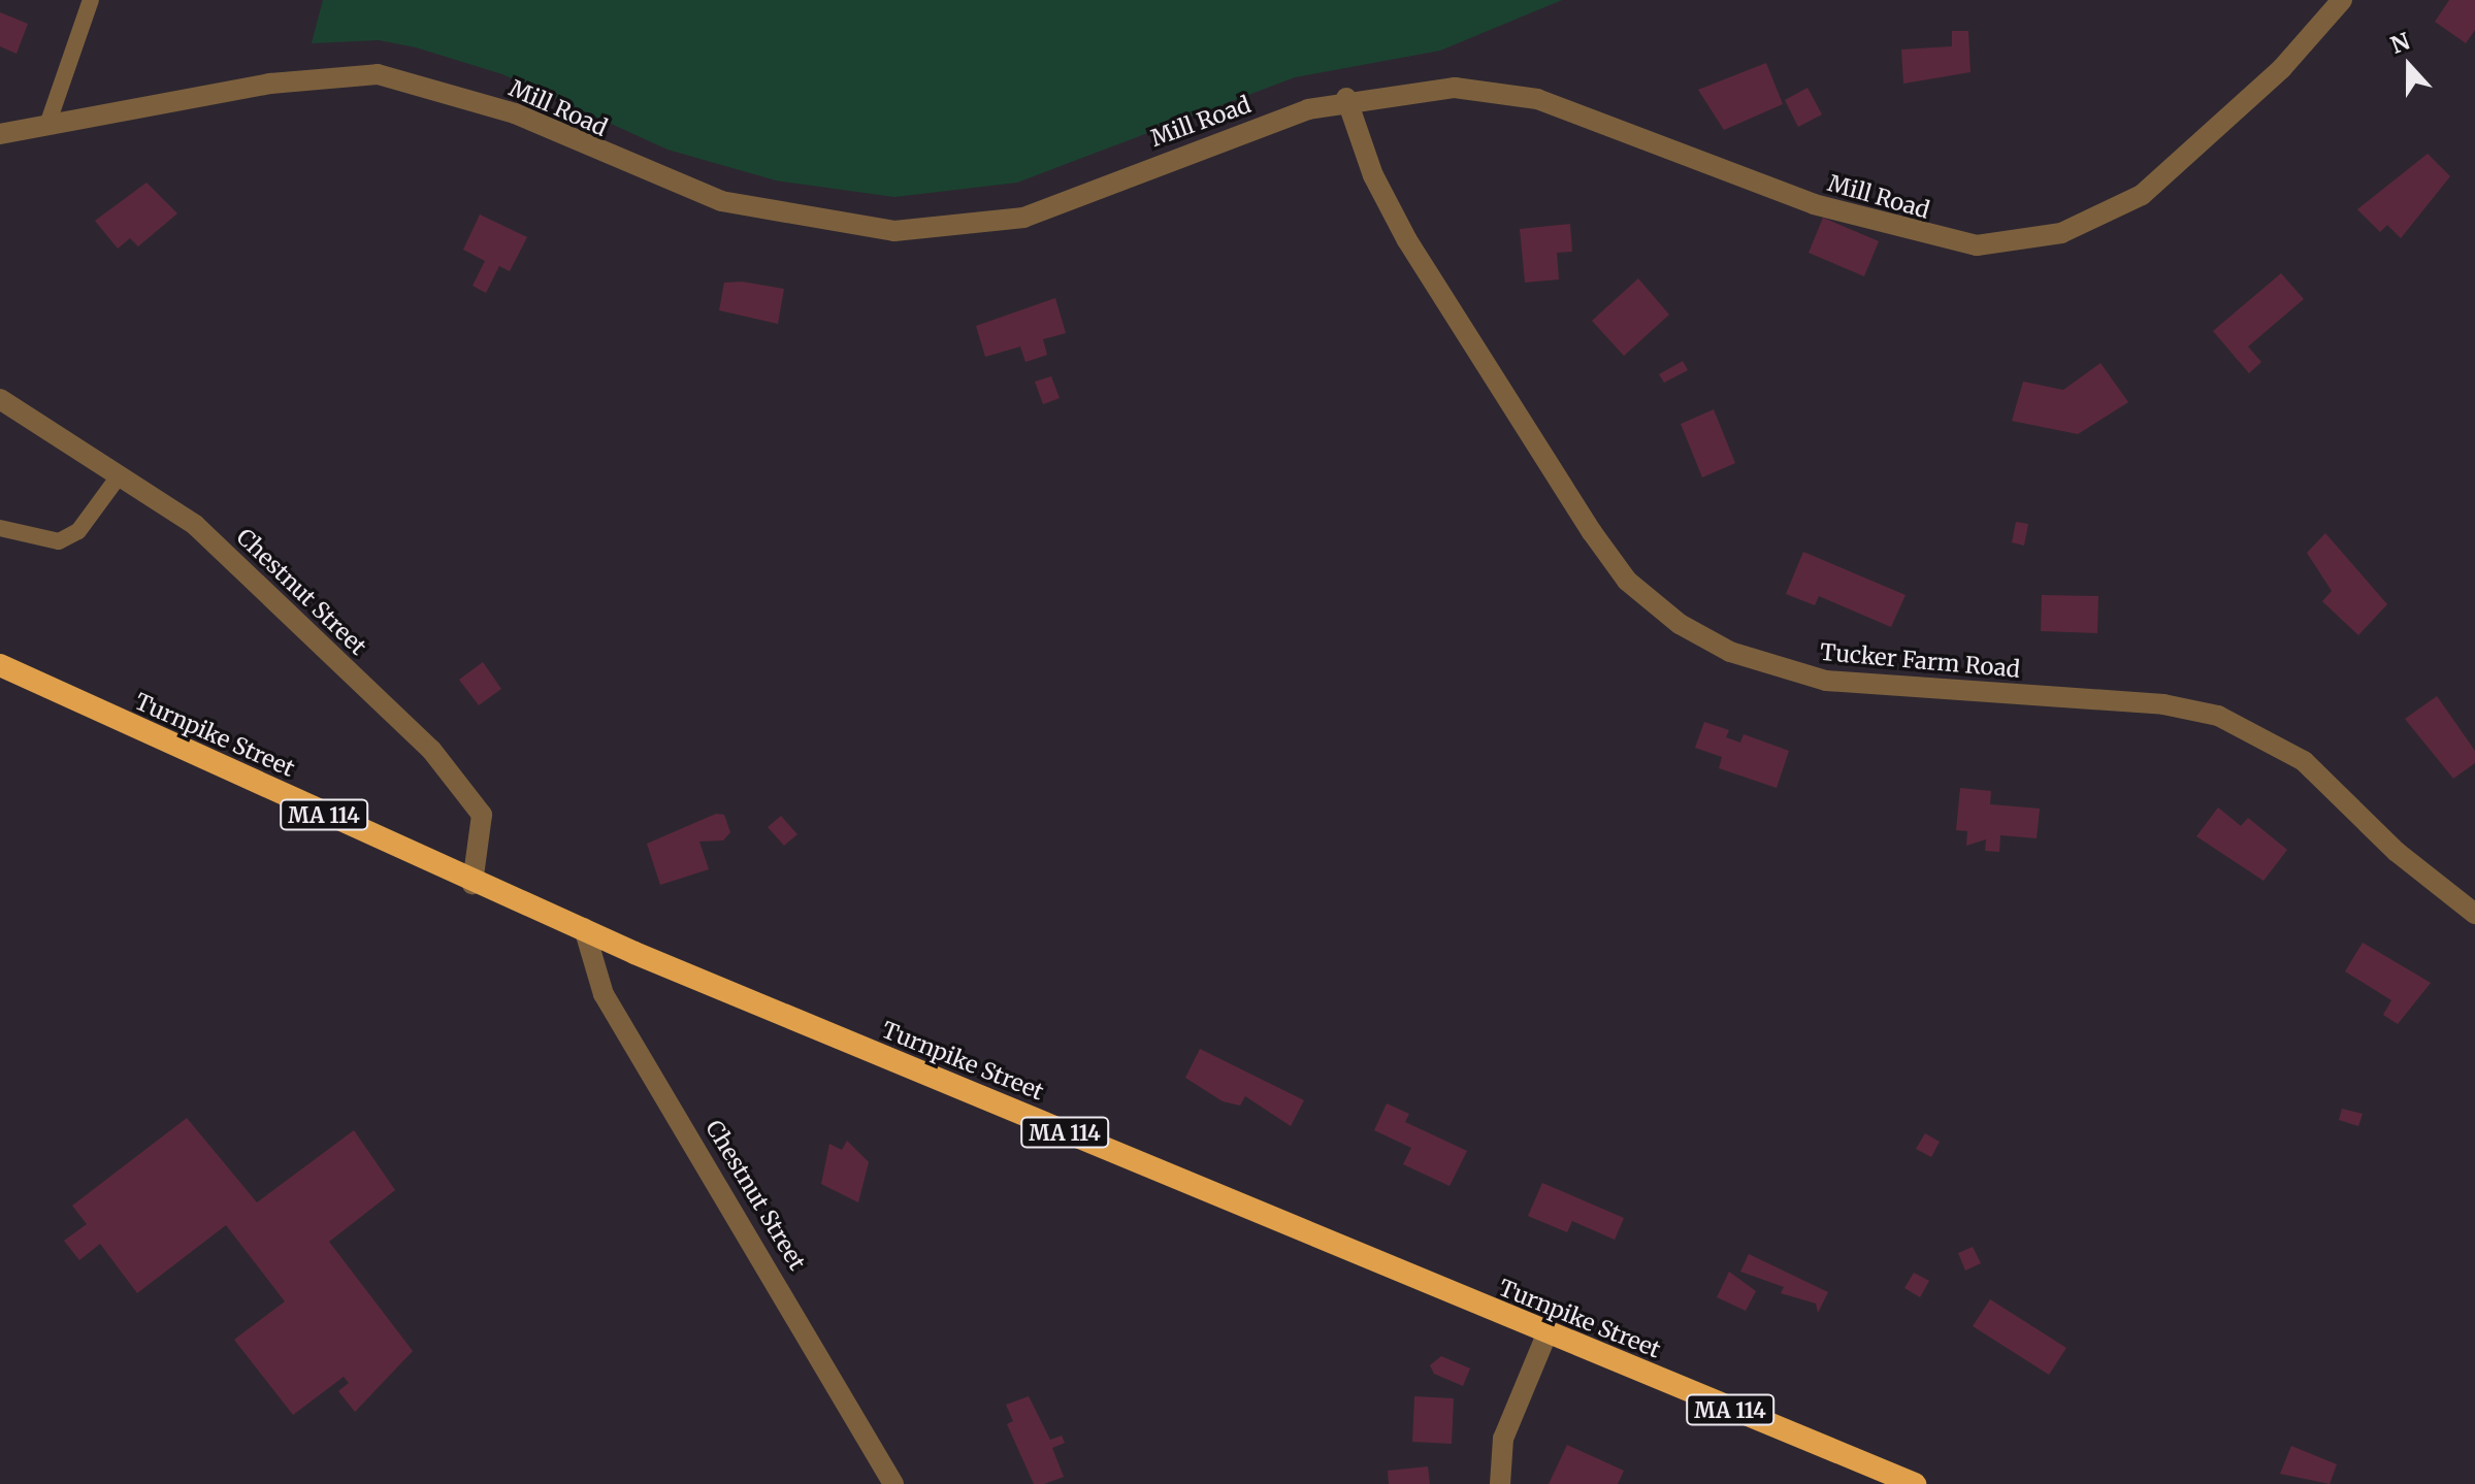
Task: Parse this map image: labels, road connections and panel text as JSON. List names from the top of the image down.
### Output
{
  "streets": {
    "highway": ["Turnpike Street", "MA 114"],
    "street": ["Mill Road", "Chestnut Street", "Tucker Farm Road"]
  },
  "crossings": [
    ["Mill Road", "Tucker Farm Road"],
    ["Chestnut Street", "Turnpike Street"]
  ],
  "north": "top"
}
